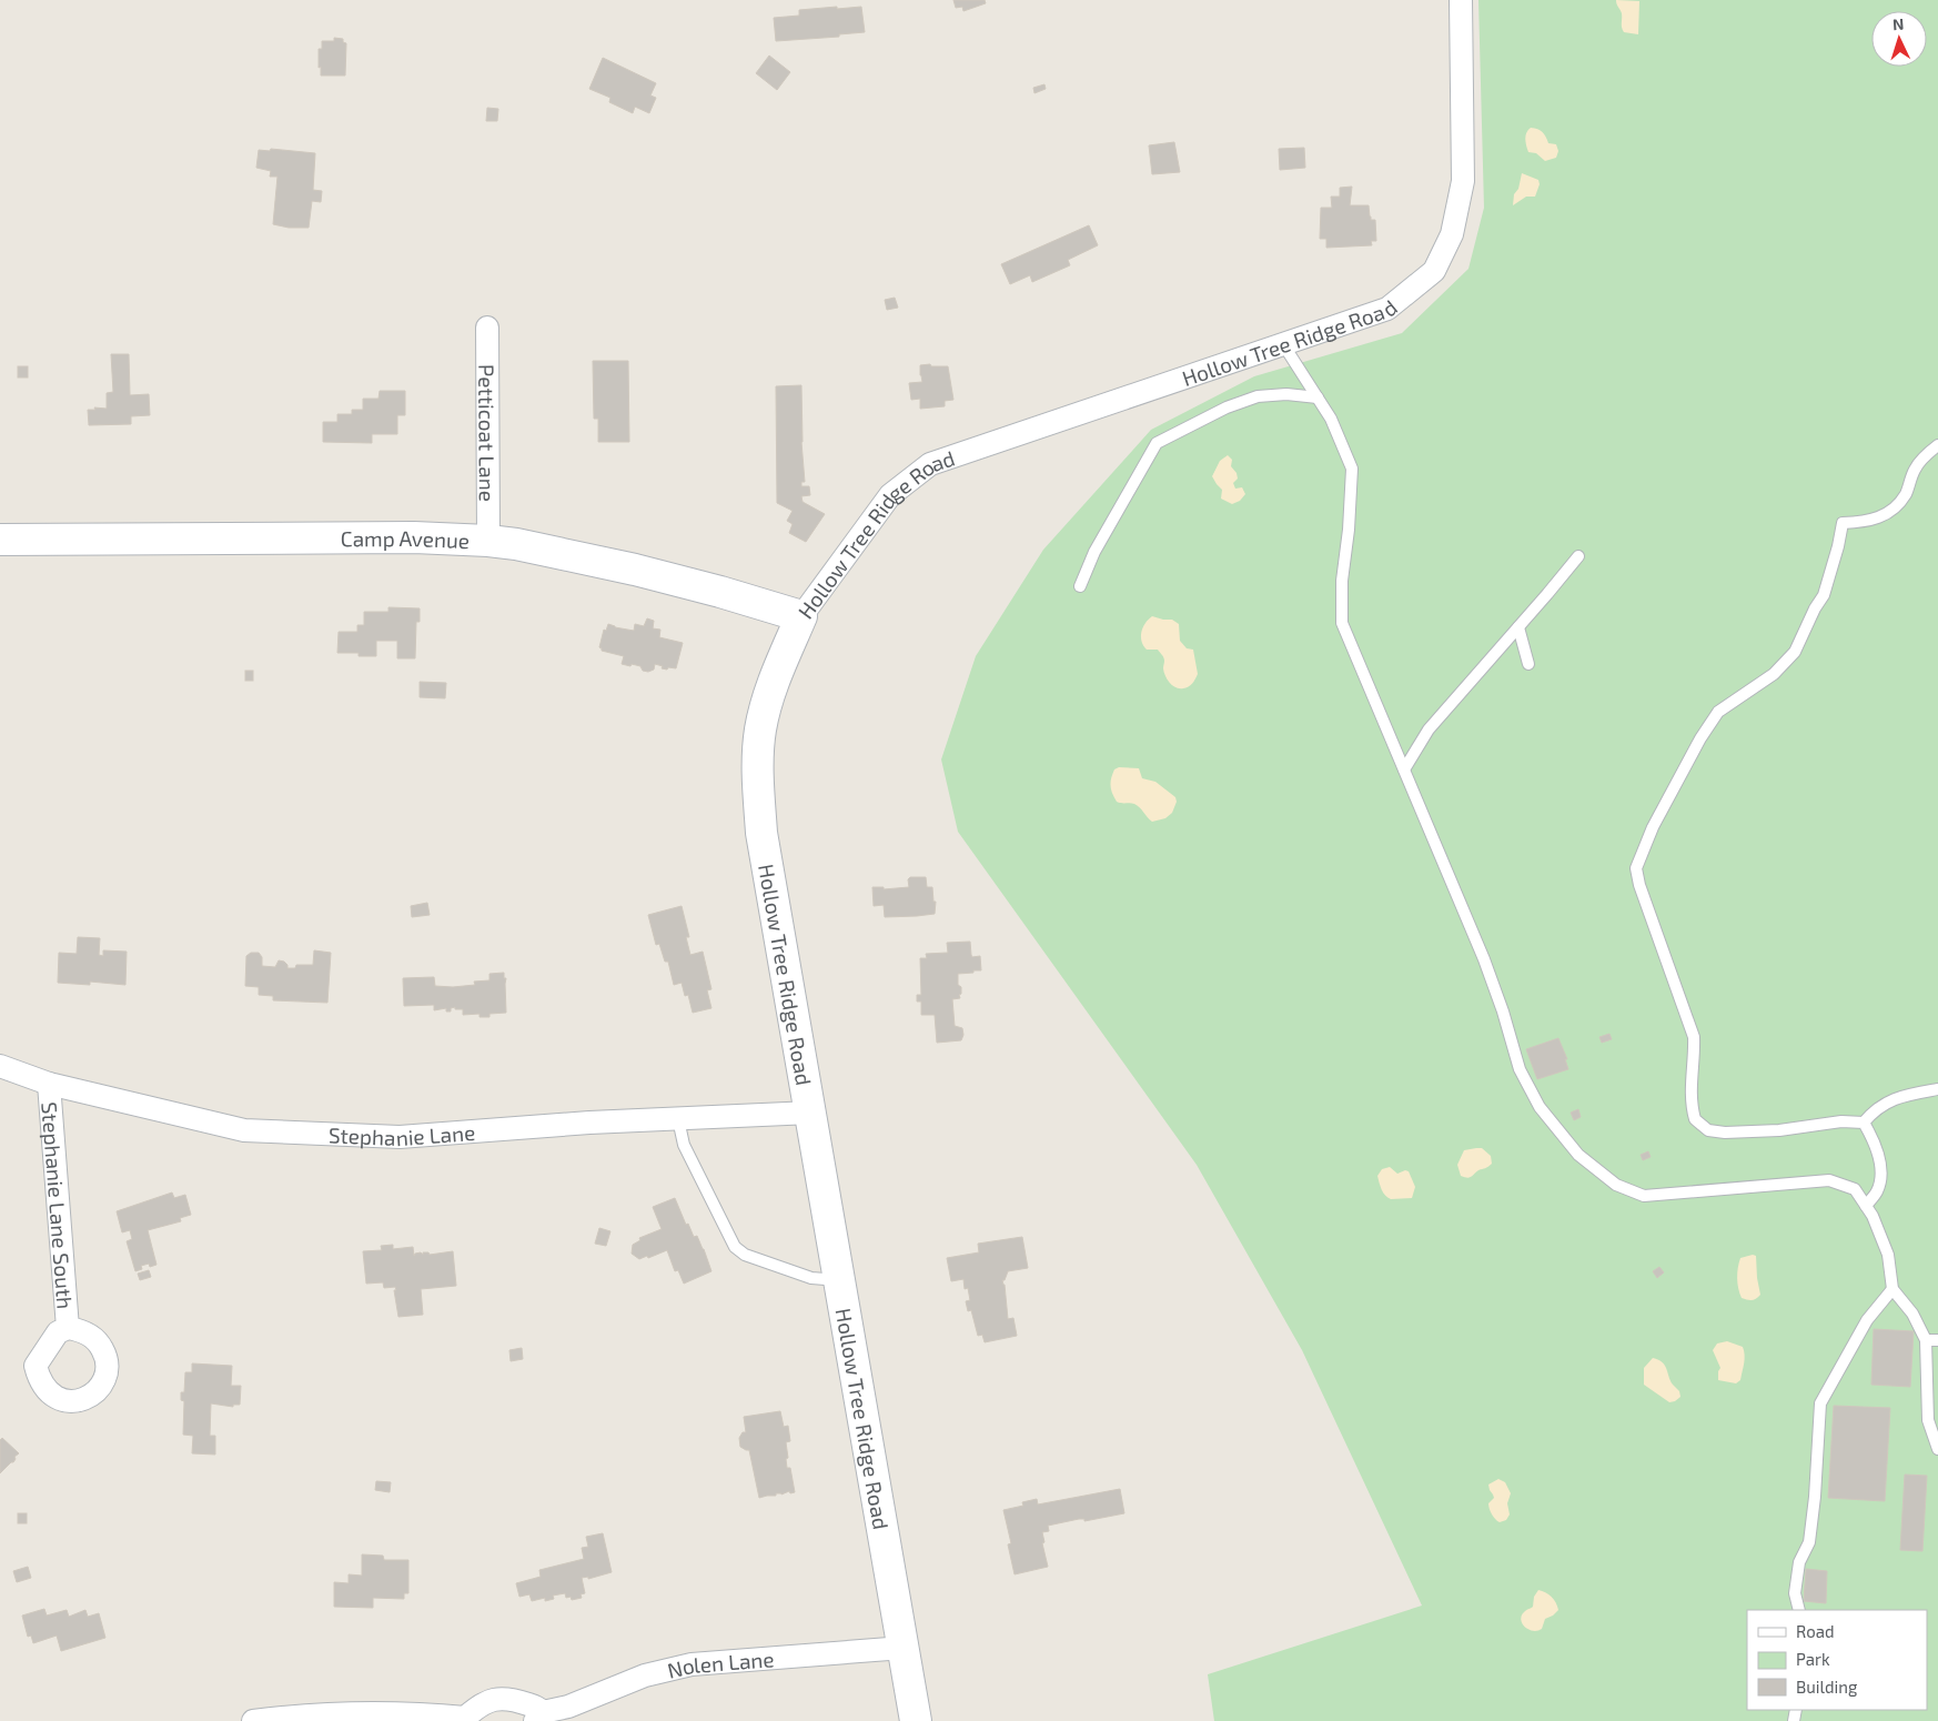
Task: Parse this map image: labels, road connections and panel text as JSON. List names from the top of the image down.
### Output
{
  "streets": {
    "street": [
      "Hollow Tree Ridge Road",
      "Petticoat Lane",
      "Camp Avenue",
      "Stephanie Lane",
      "Stephanie Lane South",
      "Nolen Lane"
    ]
  },
  "crossings": [
    ["Hollow Tree Ridge Road", "Camp Avenue"],
    ["Hollow Tree Ridge Road", "Stephanie Lane"],
    ["Hollow Tree Ridge Road", "Nolen Lane"],
    ["Petticoat Lane", "Camp Avenue"],
    ["Stephanie Lane", "Stephanie Lane South"]
  ],
  "legend": ["Road", "Park", "Building"],
  "north": "top"
}
